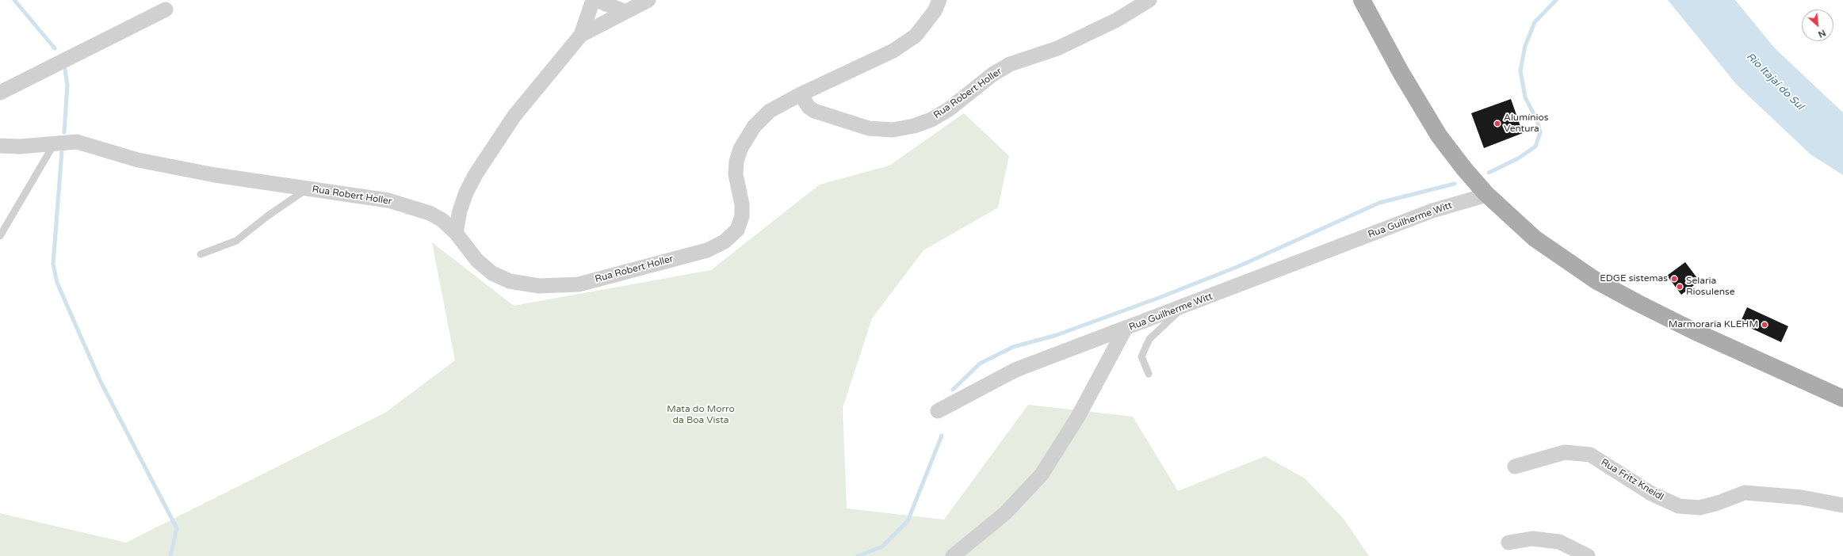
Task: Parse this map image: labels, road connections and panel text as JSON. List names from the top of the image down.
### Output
{
  "streets": {
    "street": ["Rua Robert Holler", "Rua Guilherme Witt", "Rua Fritz Kneidl"]
  },
  "water": ["Rio Itajaí do Sul"],
  "parks": ["Mata do Morro da Boa Vista"],
  "places": [
    "Alumínios Ventura",
    "EDGE sistemas",
    "Selaria Riosulense",
    "Marmoraria KLEHM"
  ],
  "north": "bottom right"
}
